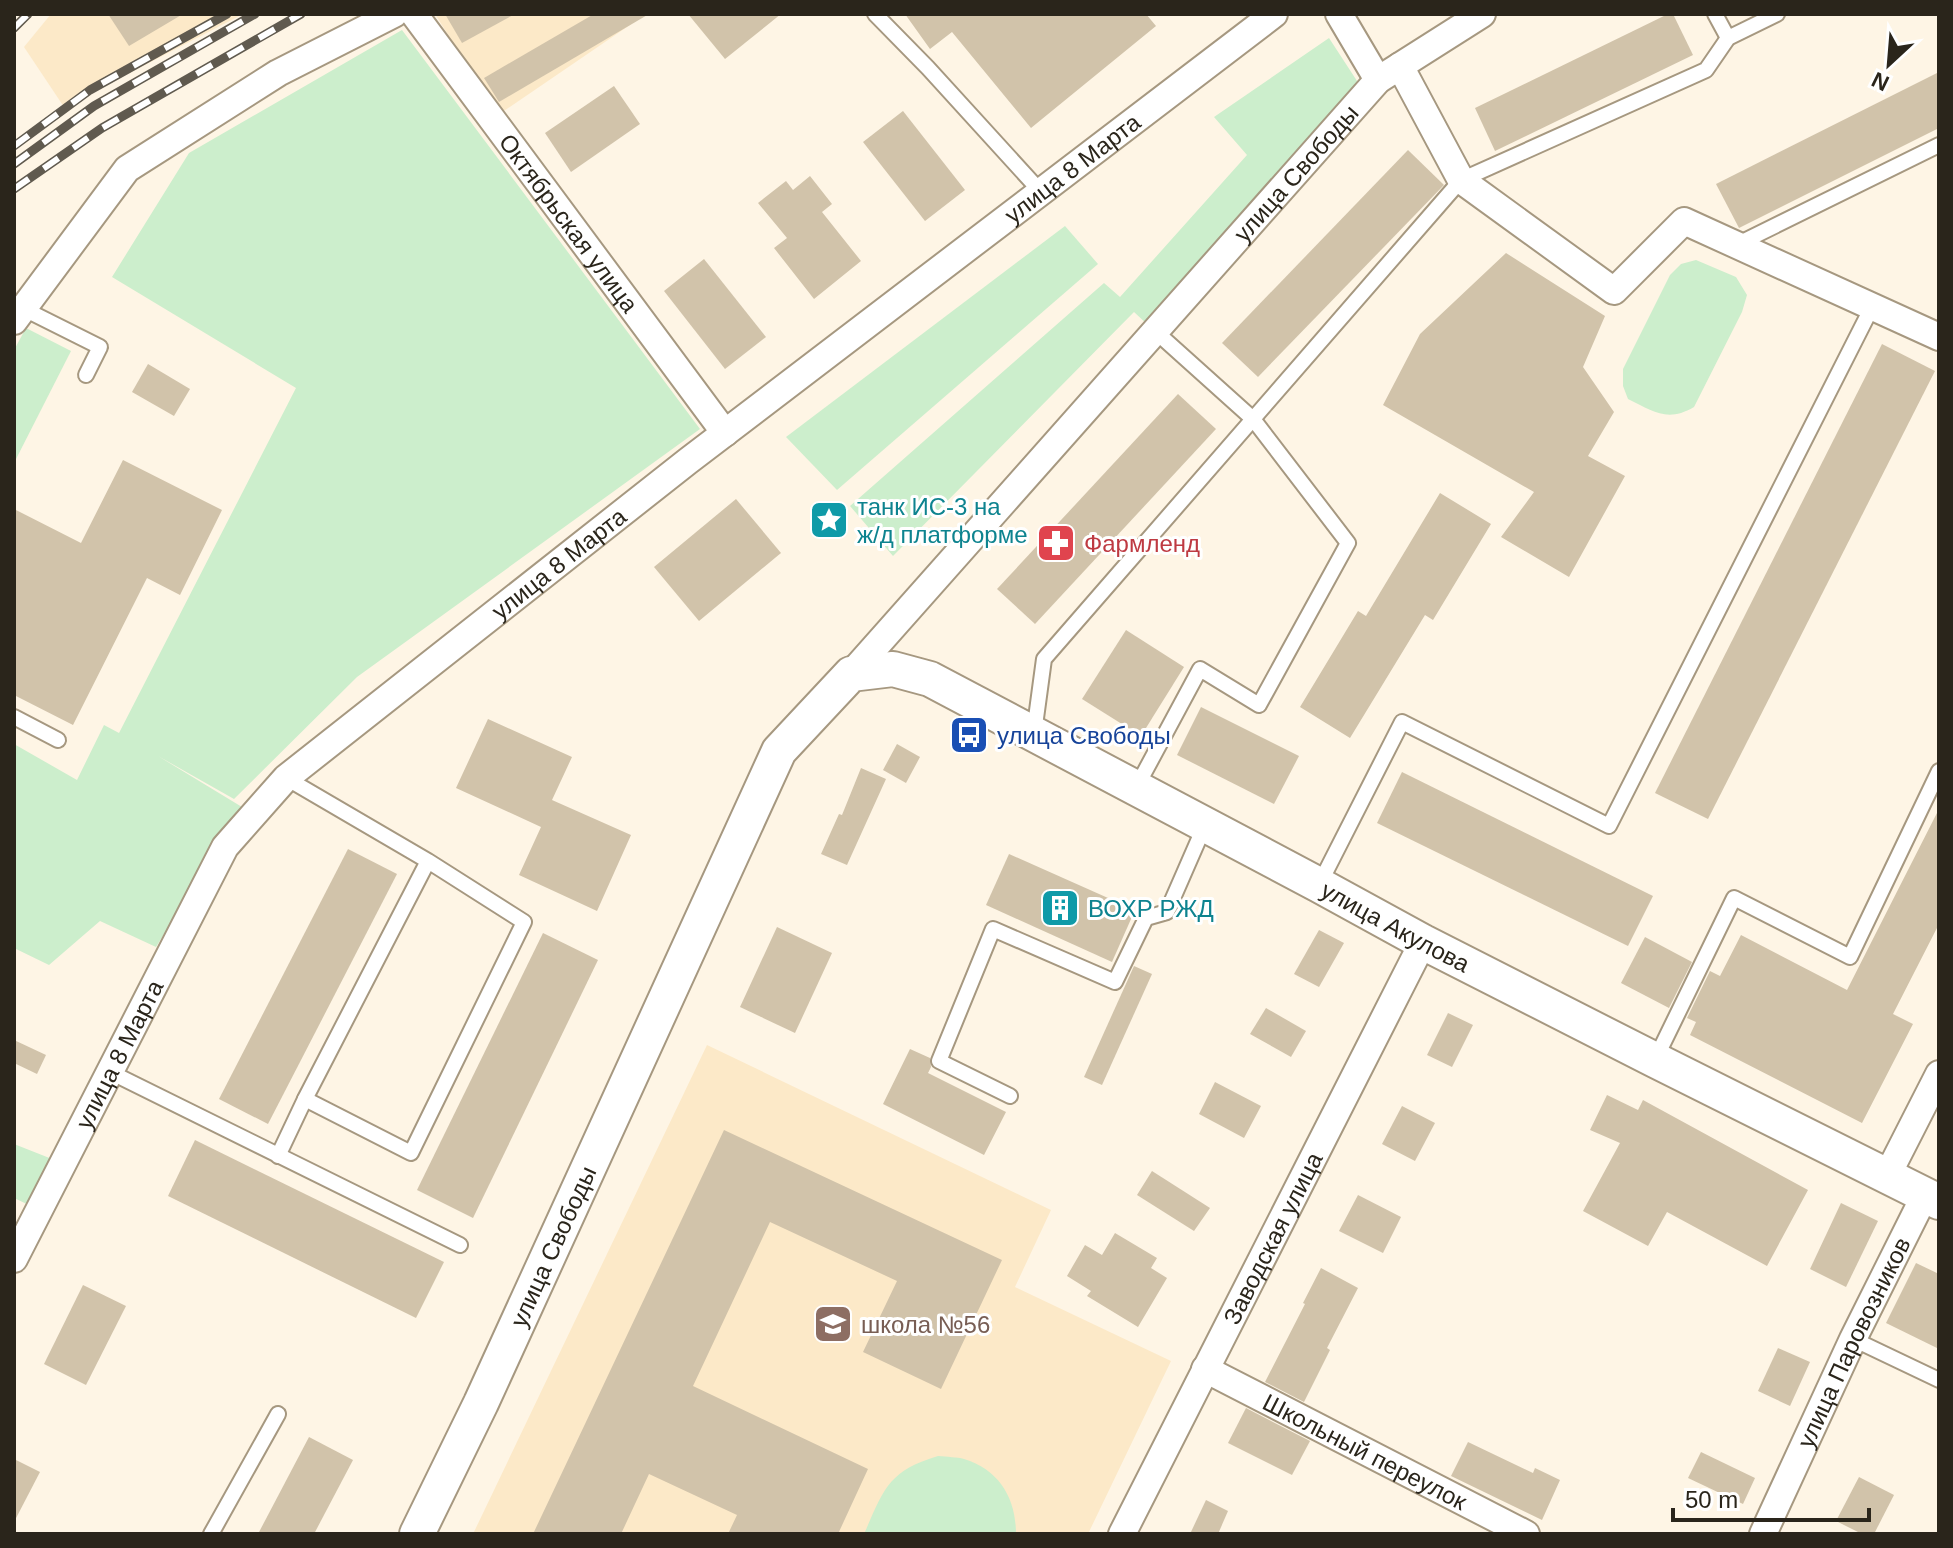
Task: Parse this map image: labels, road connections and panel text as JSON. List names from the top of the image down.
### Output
{
  "streets": {
    "street": [
      "улица 8 Марта",
      "улица Свободы",
      "Октябрьская улица",
      "улица Акулова",
      "Заводская улица",
      "улица Паровозников",
      "Школьный переулок"
    ]
  },
  "crossings": [
    ["улица 8 Марта", "Октябрьская улица"],
    ["улица Свободы", "улица Акулова"],
    ["улица Акулова", "Заводская улица"],
    ["улица Акулова", "улица Паровозников"],
    ["Заводская улица", "Школьный переулок"]
  ],
  "places": {
    "place": ["танк ИС-3 на ж/д платформе"],
    "pharmacy": ["Фармленд"],
    "bus stop": ["улица Свободы"],
    "building": ["ВОХР РЖД"],
    "school or university": ["школа №56"]
  },
  "scale_bar": "50 m",
  "north": "bottom left"
}
